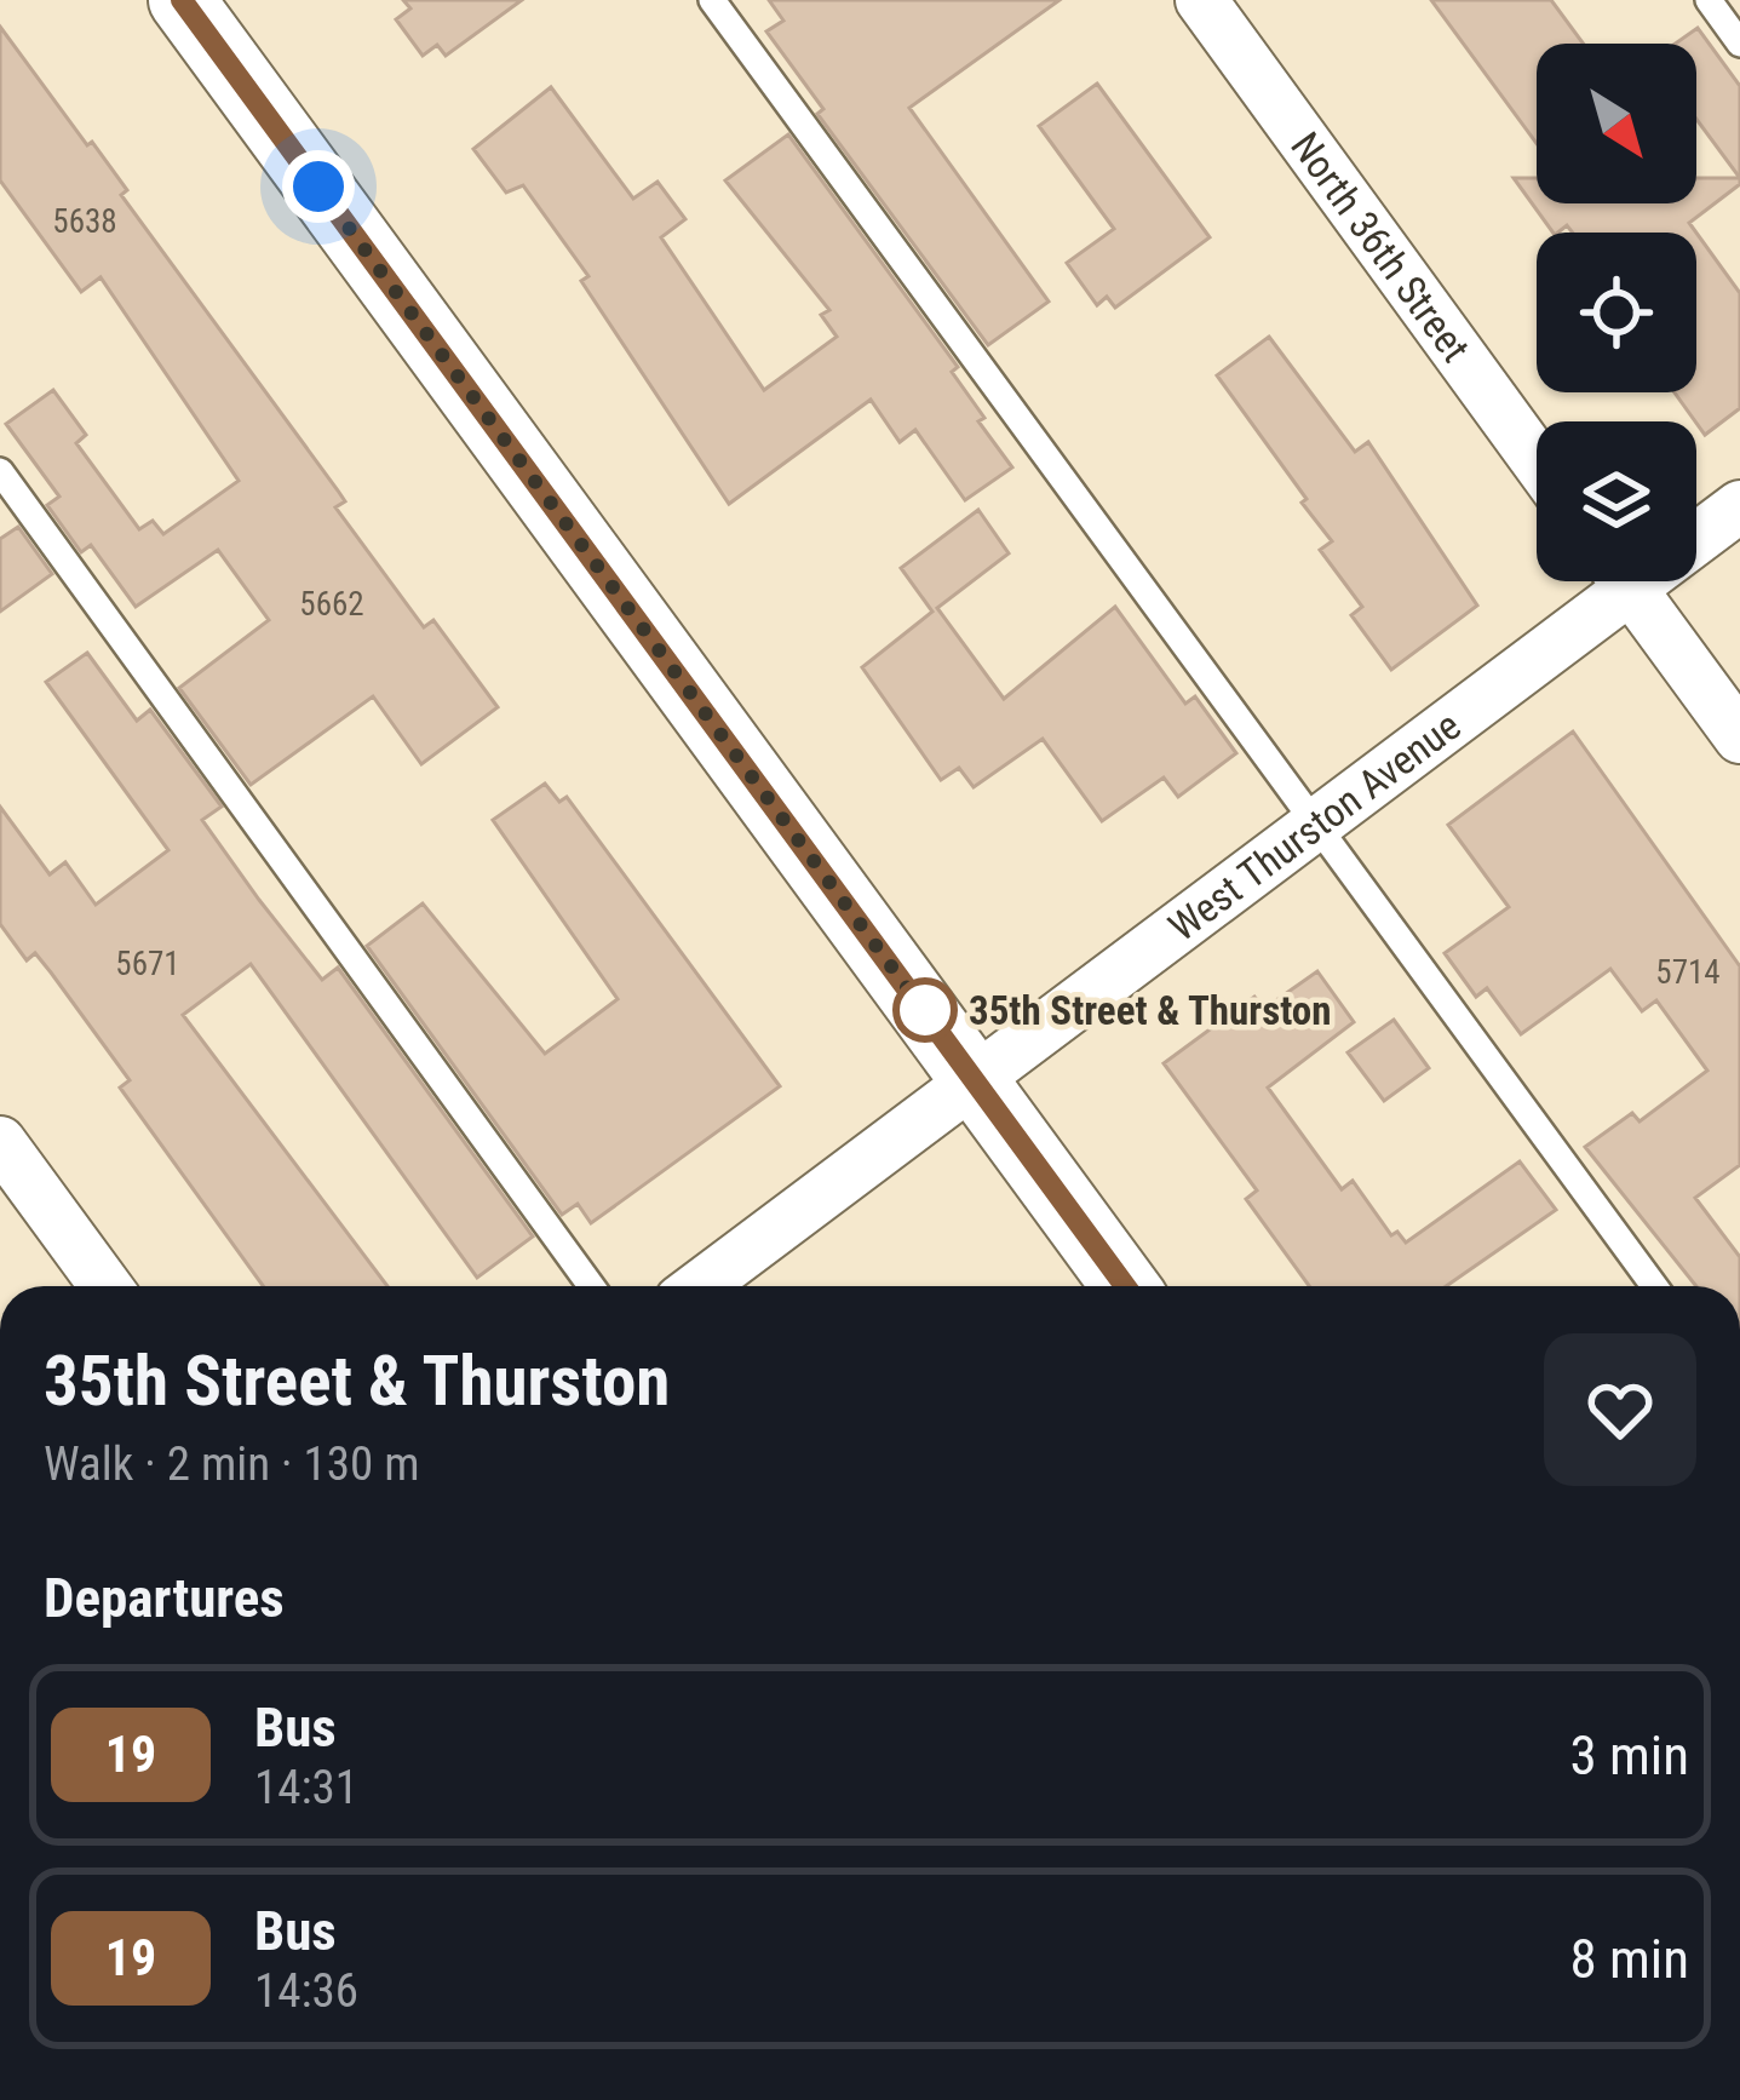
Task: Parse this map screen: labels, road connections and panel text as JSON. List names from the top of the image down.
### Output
{
  "streets": {
    "street": ["North 36th Street", "West Thurston Avenue"]
  },
  "places": ["35th Street & Thurston"],
  "lines": ["bus line 19"],
  "house_numbers": [
    "5638",
    "5662",
    "5671",
    "5714"
  ],
  "north": "bottom right",
  "page": {
    "heading": [
      ["35th Street & Thurston", "Walk · 2 min · 130 m"],
      "Departures"
    ],
    "list": [
      {
        "mark": "19",
        "name": "Bus",
        "note": "14:31",
        "value": "3 min"
      },
      {
        "mark": "19",
        "name": "Bus",
        "note": "14:36",
        "value": "8 min"
      }
    ]
  }
}
